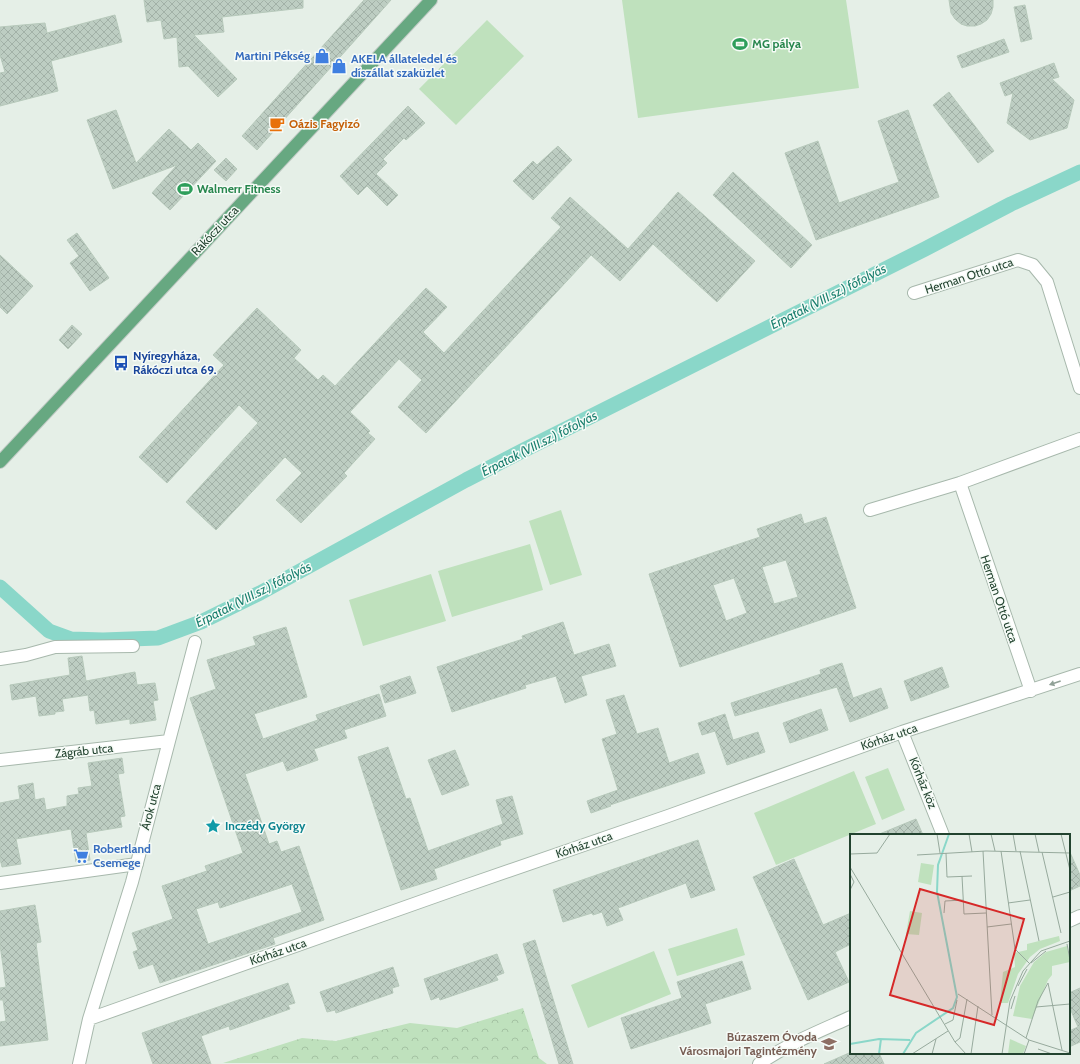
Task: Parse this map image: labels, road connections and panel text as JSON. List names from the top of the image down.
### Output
{
  "streets": {
    "main road": ["Rákóczi utca"],
    "street": [
      "Herman Ottó utca",
      "Kórház utca",
      "Zágráb utca",
      "Kórház köz",
      "Árok utca"
    ]
  },
  "crossings": [
    ["Herman Ottó utca", "Kórház utca"],
    ["Kórház utca", "Kórház köz"],
    ["Kórház utca", "Árok utca"],
    ["Zágráb utca", "Árok utca"]
  ],
  "water": ["Érpatak (VIII.sz.) főfolyás"],
  "places": {
    "sports": ["MG pálya", "Walmerr Fitness"],
    "shop": ["Martini Pékség", "AKELA állateledel és díszállat szaküzlet"],
    "cafe": ["Oázis Fagyizó"],
    "bus stop": ["Nyíregyháza, Rákóczi utca 69."],
    "place": ["Inczédy György"],
    "supermarket": ["Robertland Csemege"],
    "school or university": ["Búzaszem Óvoda Városmajori Tagintézmény"]
  }
}
